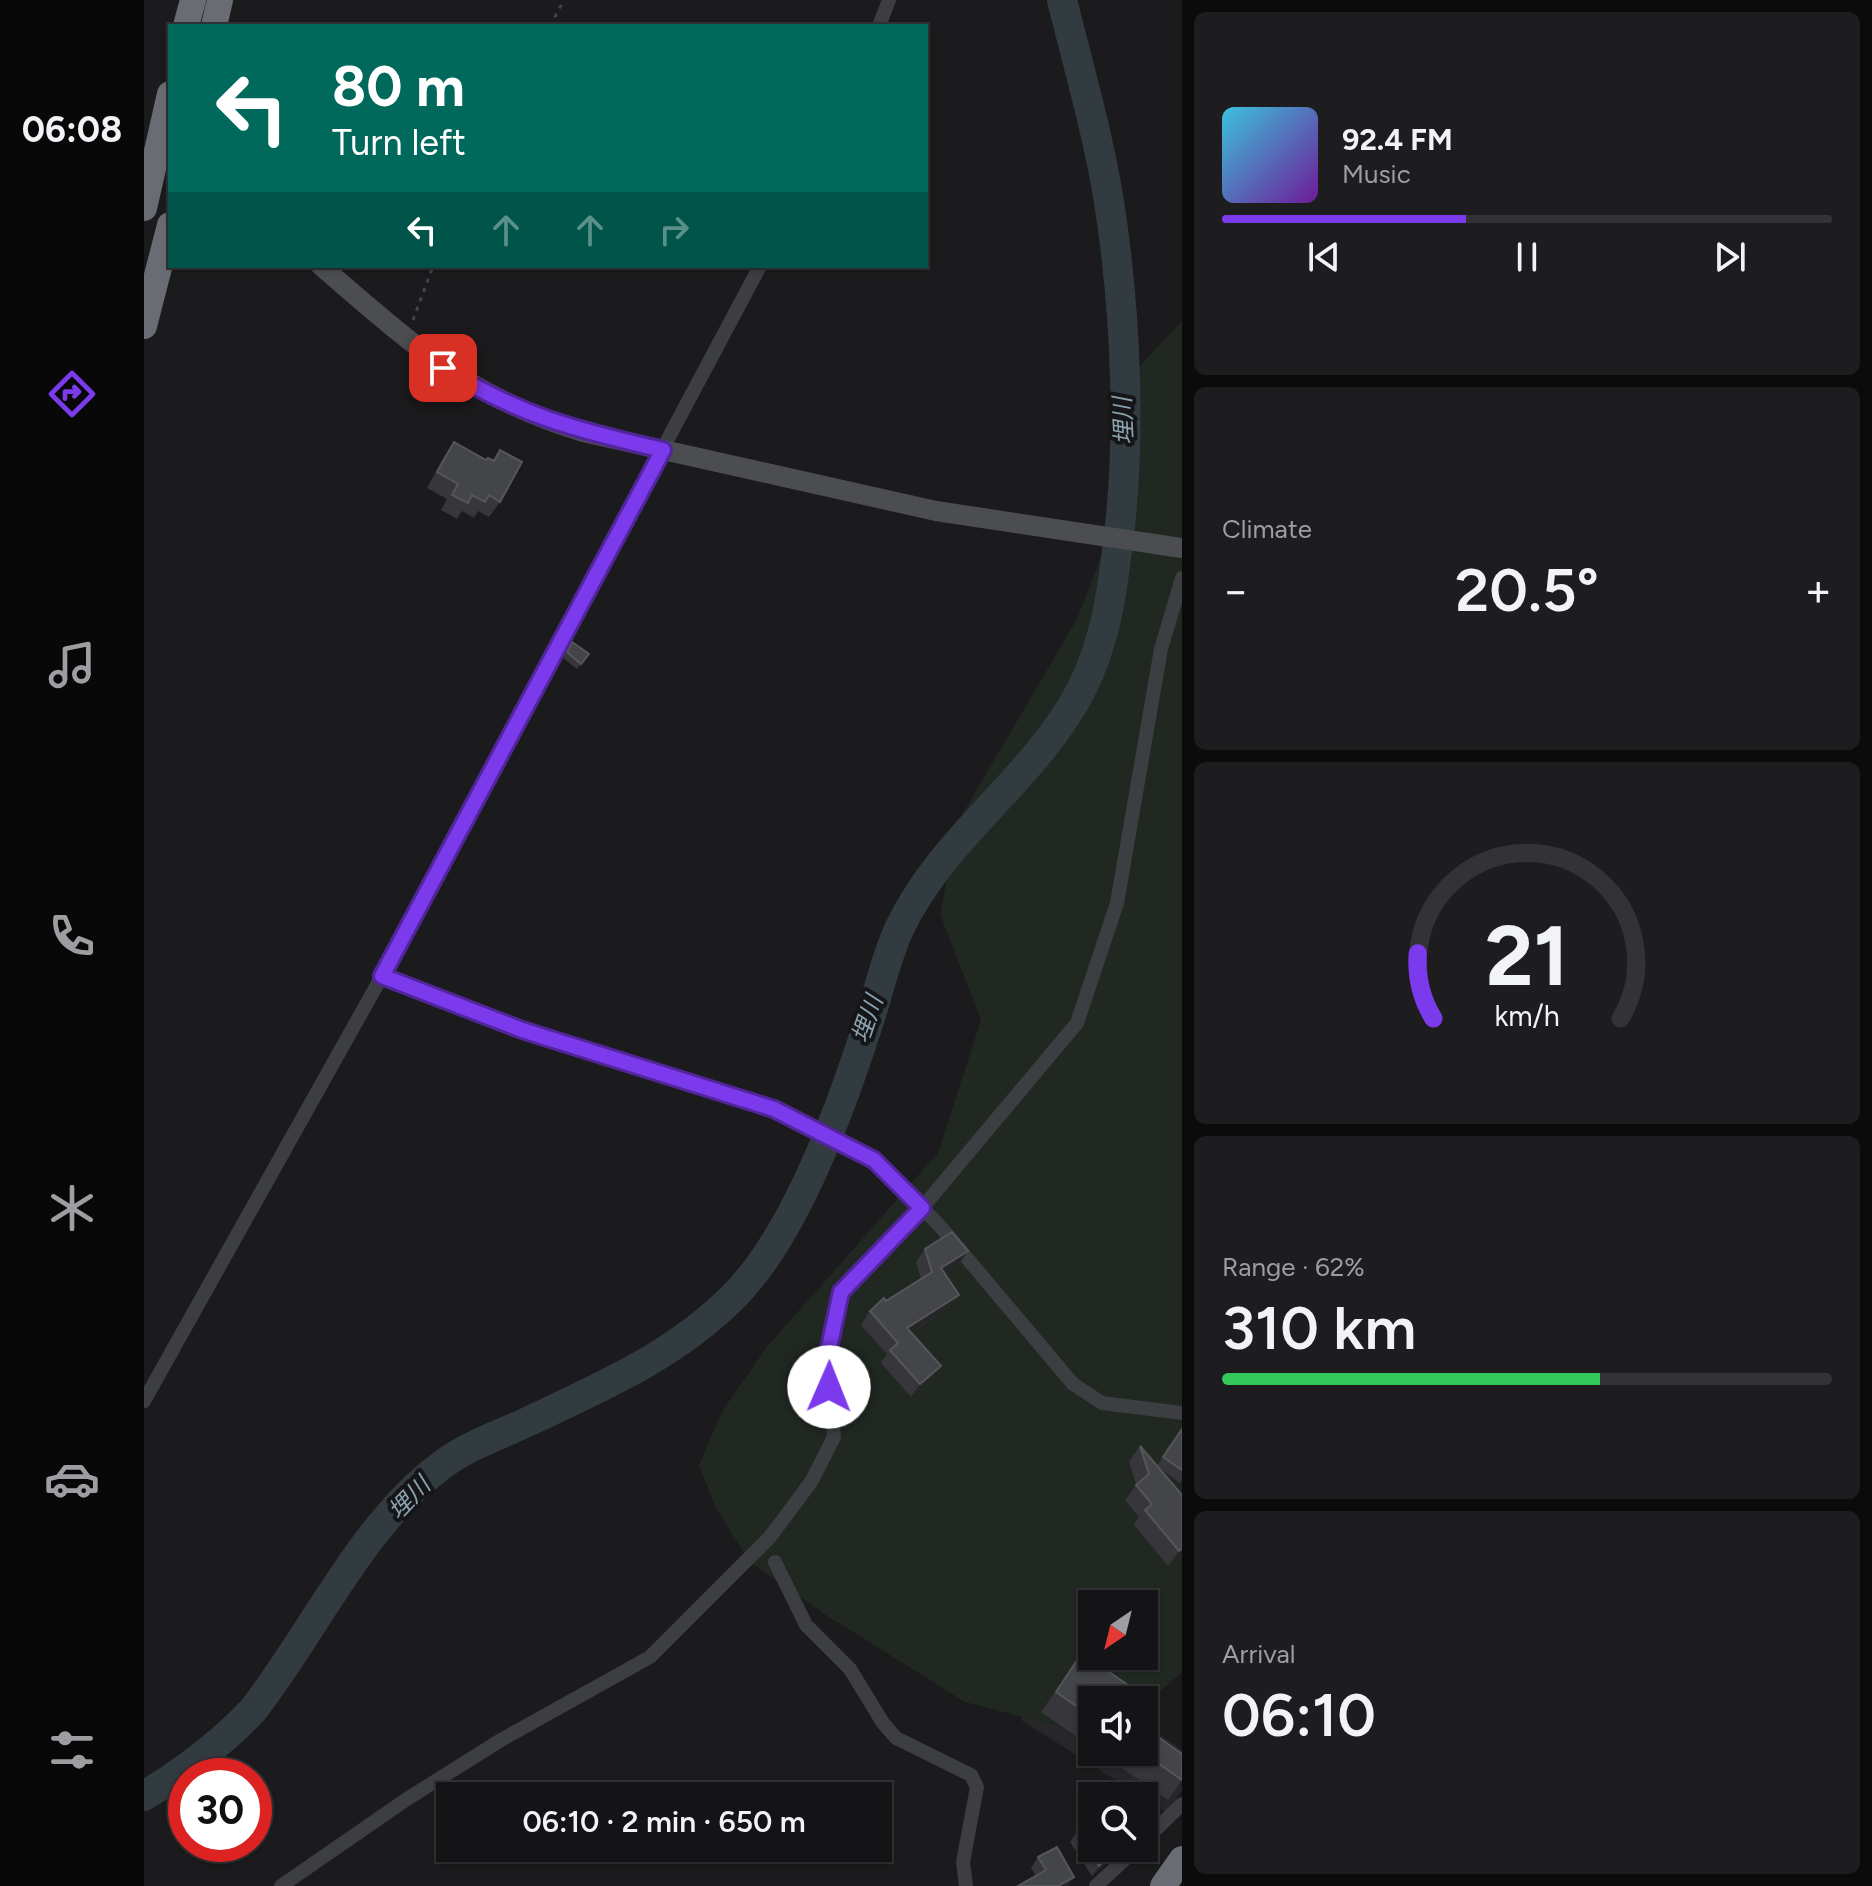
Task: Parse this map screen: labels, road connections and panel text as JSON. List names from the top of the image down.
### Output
{
  "water": ["埋川"],
  "north": "bottom left",
  "page": {
    "tabs": "06:08",
    "turn": ["80 m", "Turn left"],
    "song": ["92.4 FM", "Music"],
    "tile": [
      "Climate",
      ["Range · 62%", "310 km"],
      ["Arrival", "06:10"]
    ],
    "heat": ["−", "20.5°", "+"],
    "limit": "30",
    "trip": "06:10 · 2 min · 650 m",
    "gauge": ["21", "km/h"]
  }
}
